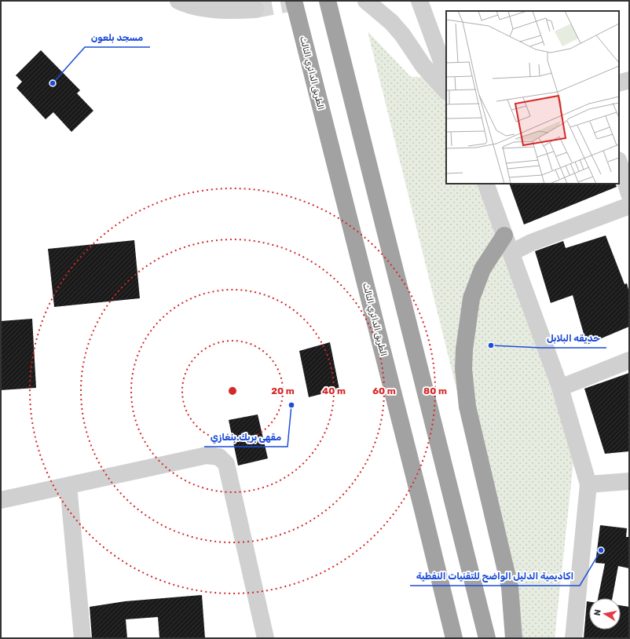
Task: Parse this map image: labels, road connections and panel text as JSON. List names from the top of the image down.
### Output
{
  "streets": {
    "highway": ["الطريق الدائري الثالث"]
  },
  "places": [
    "مسجد بلعون",
    "حديقه البلابل",
    "مقهى بريك.بنغازي",
    "اكاديمية الدليل الواضح للتقنيات النفطية"
  ],
  "north": "left",
  "rings": [
    "20 m",
    "40 m",
    "60 m",
    "80 m"
  ]
}
